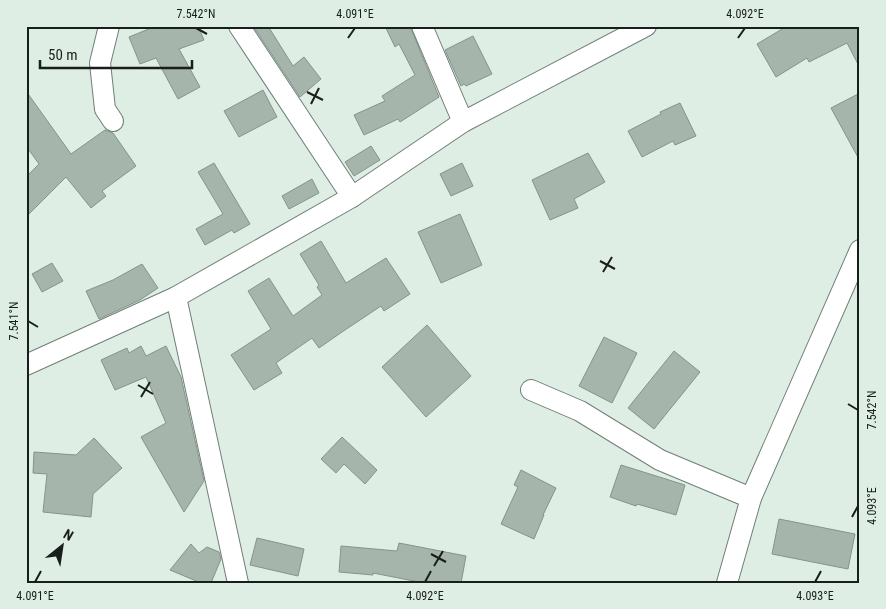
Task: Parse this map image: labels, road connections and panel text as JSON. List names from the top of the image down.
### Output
{
  "scale_bar": "50 m",
  "north": "top right",
  "coordinates": [
    "7.542°N",
    "4.091°E",
    "4.092°E",
    "7.541°N",
    "4.093°E"
  ]
}
